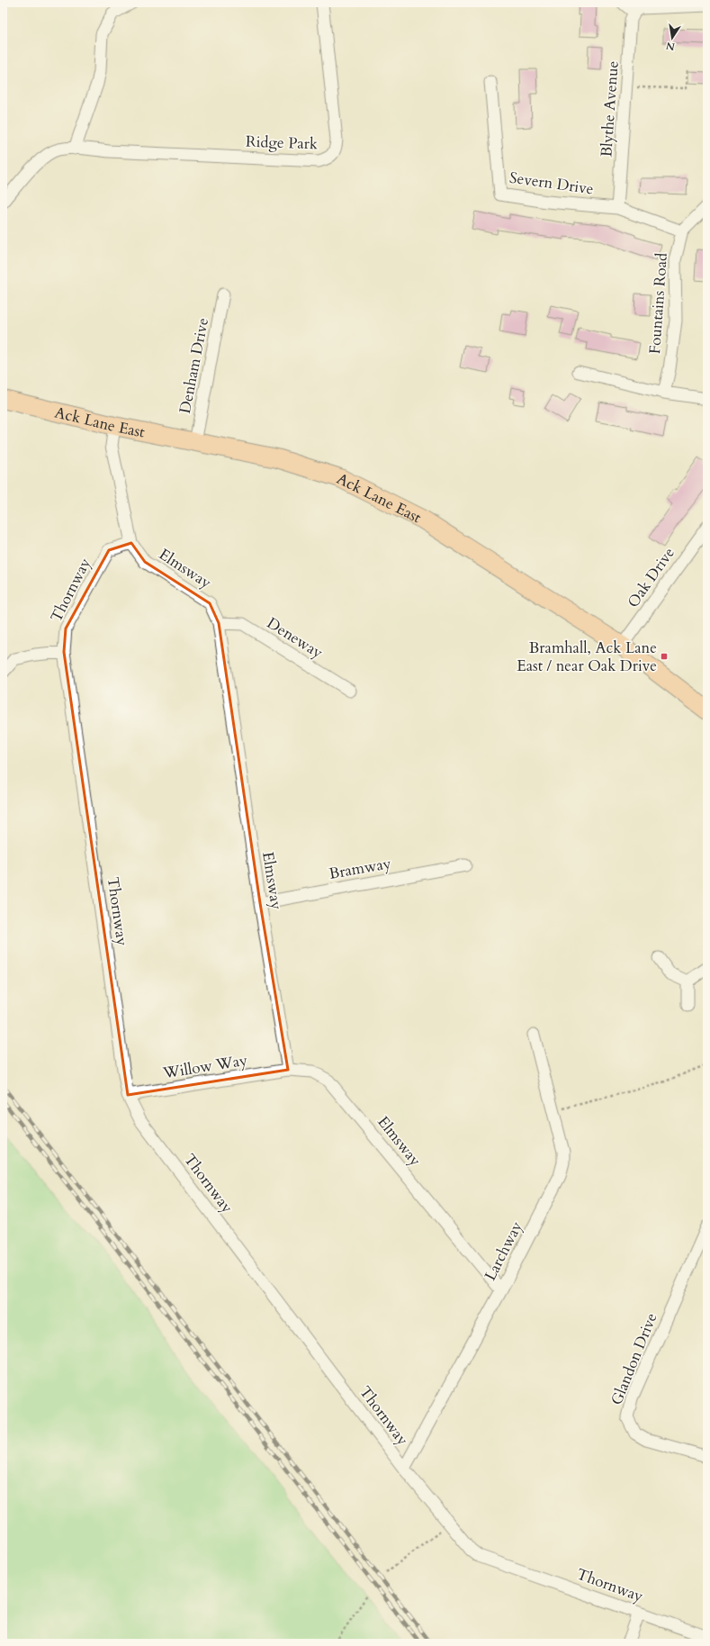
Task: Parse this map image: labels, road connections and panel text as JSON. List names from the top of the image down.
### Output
{
  "streets": {
    "main road": ["Ack Lane East"],
    "street": [
      "Blythe Avenue",
      "Ridge Park",
      "Severn Drive",
      "Fountains Road",
      "Denham Drive",
      "Elmsway",
      "Oak Drive",
      "Thornway",
      "Deneway",
      "Bramway",
      "Willow Way",
      "Larchway",
      "Glandon Drive"
    ]
  },
  "crossings": [
    ["Blythe Avenue", "Severn Drive"],
    ["Severn Drive", "Fountains Road"],
    ["Denham Drive", "Ack Lane East"],
    ["Ack Lane East", "Elmsway"],
    ["Ack Lane East", "Oak Drive"],
    ["Elmsway", "Thornway"],
    ["Elmsway", "Deneway"],
    ["Elmsway", "Bramway"],
    ["Elmsway", "Willow Way"],
    ["Elmsway", "Larchway"],
    ["Thornway", "Willow Way"],
    ["Thornway", "Larchway"]
  ],
  "places": {
    "transit": ["Bramhall, Ack Lane East / near Oak Drive"]
  },
  "north": "bottom"
}
